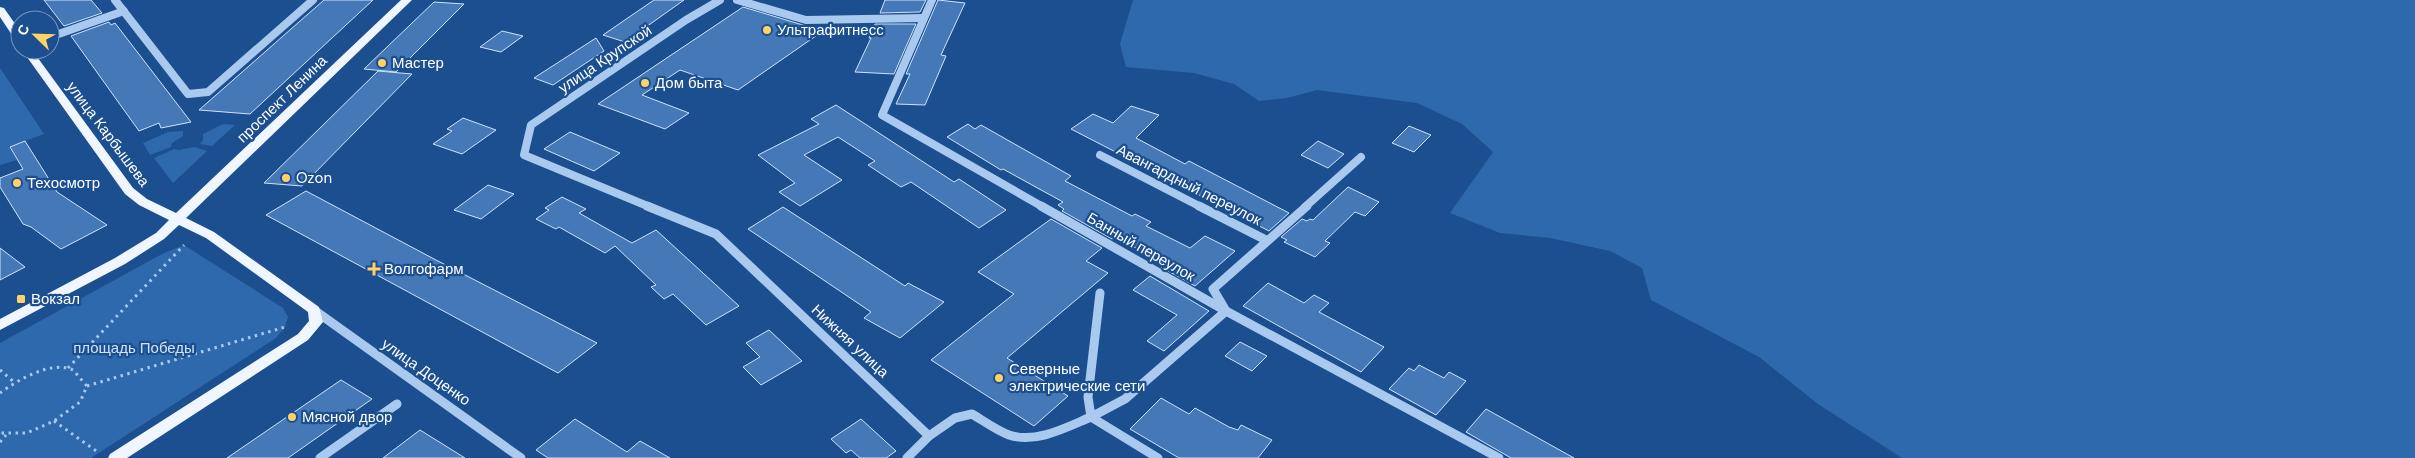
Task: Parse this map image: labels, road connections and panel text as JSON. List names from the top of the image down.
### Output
{
  "streets": {
    "main road": ["проспект Ленина", "улица Карбышева"],
    "street": [
      "улица Крупской",
      "Авангардный переулок",
      "Банный переулок",
      "Нижняя улица",
      "улица Доценко"
    ]
  },
  "crossings": [
    ["улица Крупской", "Нижняя улица"],
    ["проспект Ленина", "улица Карбышева"]
  ],
  "parks": ["площадь Победы"],
  "places": {
    "other": [
      "Ультрафитнесс",
      "Мастер",
      "Дом быта",
      "Ozon",
      "Техосмотр",
      "Северные электрические сети",
      "Мясной двор"
    ],
    "health": ["Волгофарм"],
    "transit": ["Вокзал"]
  },
  "north": "top left"
}
